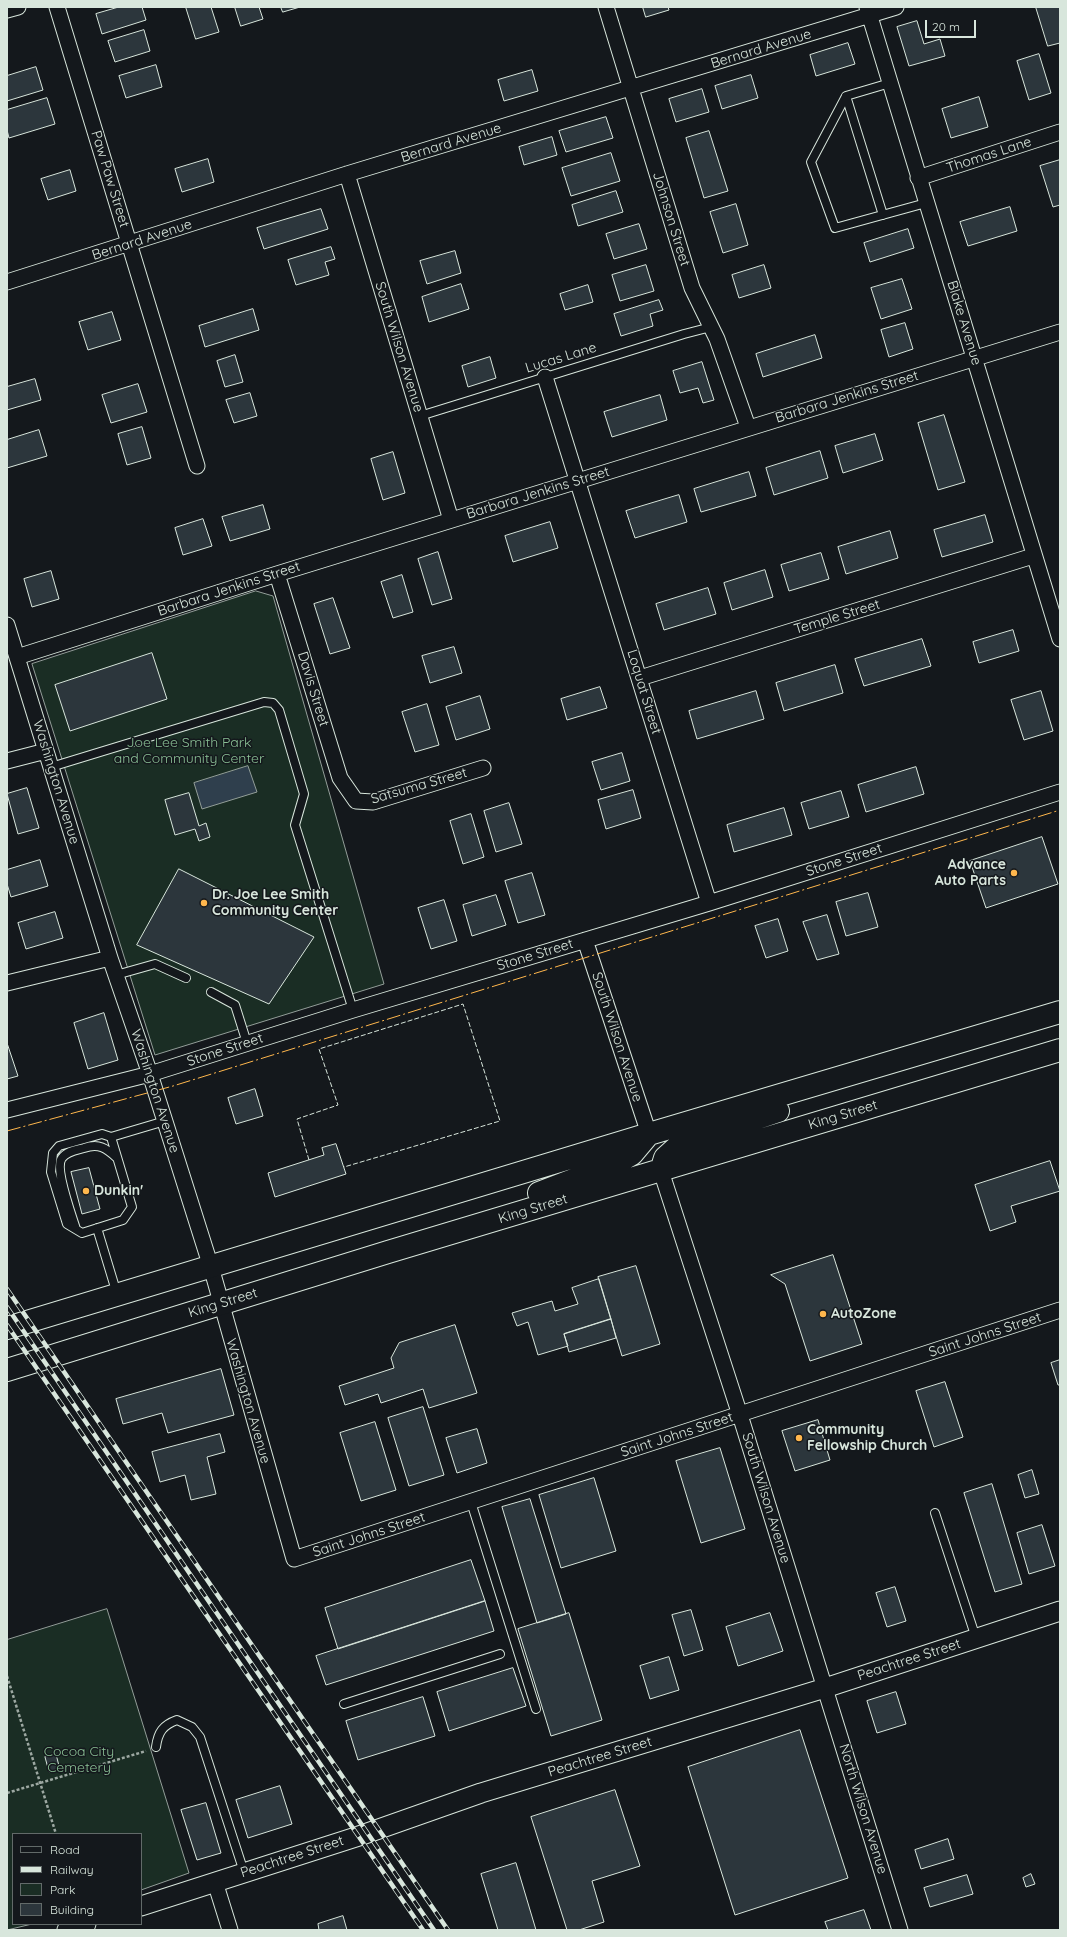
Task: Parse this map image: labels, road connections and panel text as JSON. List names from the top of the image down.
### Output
{
  "streets": {
    "main road": ["King Street"],
    "street": [
      "Bernard Avenue",
      "Thomas Lane",
      "Paw Paw Street",
      "Johnson Street",
      "Blake Avenue",
      "South Wilson Avenue",
      "Barbara Jenkins Street",
      "Temple Street",
      "Davis Street",
      "Loquat Street",
      "Washington Avenue",
      "Satsuma Street",
      "Stone Street",
      "Saint Johns Street",
      "Peachtree Street",
      "North Wilson Avenue"
    ],
    "lane": ["Lucas Lane"]
  },
  "crossings": [
    ["Bernard Avenue", "Paw Paw Street"],
    ["Bernard Avenue", "Johnson Street"],
    ["Bernard Avenue", "Blake Avenue"],
    ["Bernard Avenue", "South Wilson Avenue"],
    ["Thomas Lane", "Blake Avenue"],
    ["Johnson Street", "Lucas Lane"],
    ["Johnson Street", "Barbara Jenkins Street"],
    ["Blake Avenue", "Barbara Jenkins Street"],
    ["Blake Avenue", "Temple Street"],
    ["South Wilson Avenue", "Lucas Lane"],
    ["South Wilson Avenue", "Barbara Jenkins Street"],
    ["South Wilson Avenue", "Stone Street"],
    ["South Wilson Avenue", "King Street"],
    ["South Wilson Avenue", "Saint Johns Street"],
    ["South Wilson Avenue", "Peachtree Street"],
    ["South Wilson Avenue", "North Wilson Avenue"],
    ["Lucas Lane", "Loquat Street"],
    ["Barbara Jenkins Street", "Davis Street"],
    ["Barbara Jenkins Street", "Loquat Street"],
    ["Barbara Jenkins Street", "Washington Avenue"],
    ["Temple Street", "Loquat Street"],
    ["Davis Street", "Satsuma Street"],
    ["Loquat Street", "Stone Street"],
    ["Washington Avenue", "Stone Street"],
    ["Washington Avenue", "King Street"],
    ["Washington Avenue", "Saint Johns Street"],
    ["Peachtree Street", "North Wilson Avenue"]
  ],
  "parks": ["Joe Lee Smith Park and Community Center", "Cocoa City Cemetery"],
  "places": [
    "Advance Auto Parts",
    "Dr. Joe Lee Smith Community Center",
    "Dunkin'",
    "AutoZone",
    "Community Fellowship Church"
  ],
  "legend": [
    "Road",
    "Railway",
    "Park",
    "Building"
  ],
  "scale_bar": "20 m"
}
